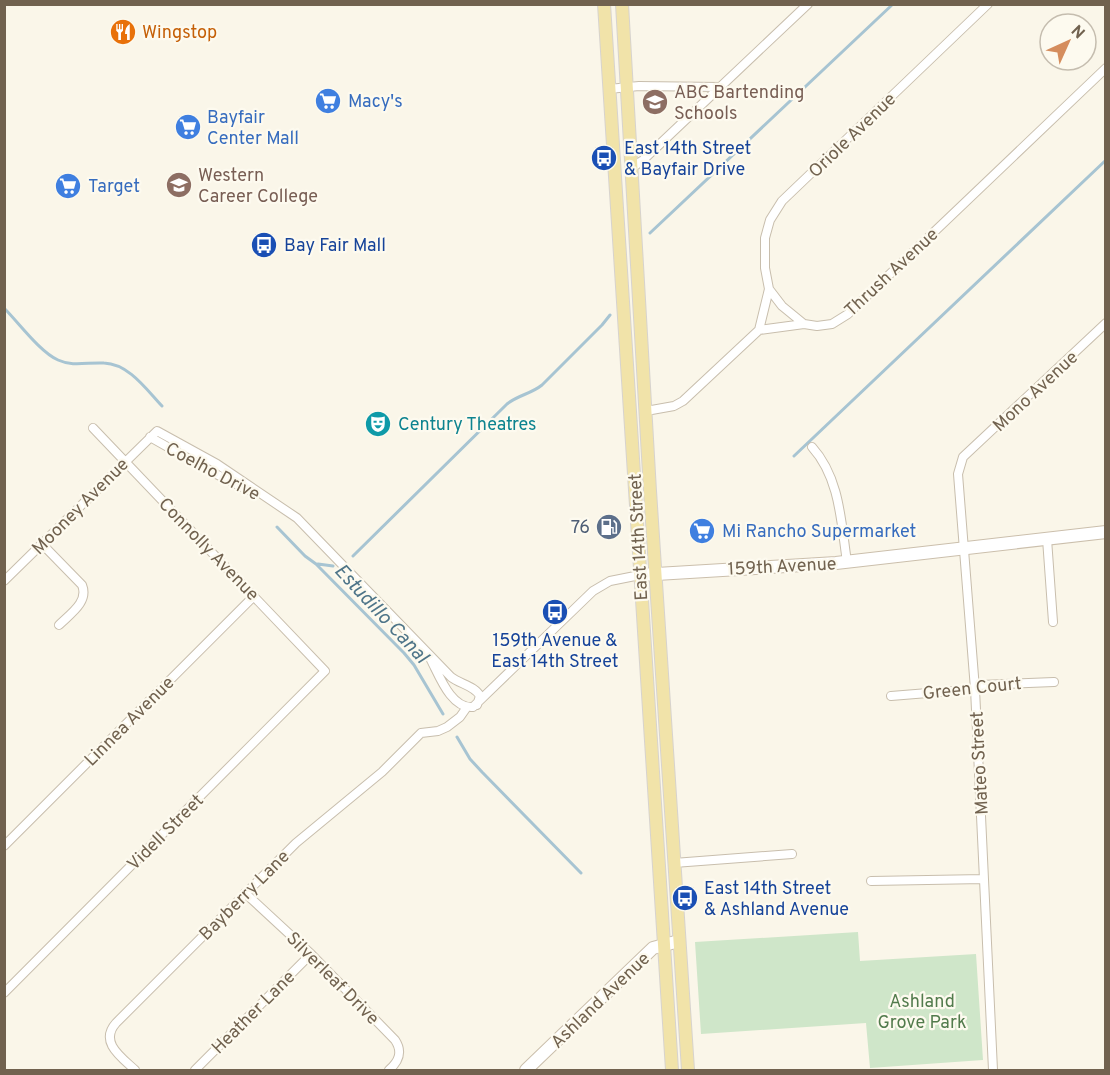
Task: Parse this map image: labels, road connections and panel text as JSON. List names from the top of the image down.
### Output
{
  "streets": {
    "main road": ["East 14th Street"],
    "street": [
      "Oriole Avenue",
      "Thrush Avenue",
      "Mono Avenue",
      "Coelho Drive",
      "Mooney Avenue",
      "Connolly Avenue",
      "159th Avenue",
      "Green Court",
      "Linnea Avenue",
      "Mateo Street",
      "Videll Street",
      "Bayberry Lane",
      "Silverleaf Drive",
      "Ashland Avenue",
      "Heather Lane"
    ]
  },
  "crossings": [
    ["Oriole Avenue", "Thrush Avenue"],
    ["Mono Avenue", "Mateo Street"],
    ["Coelho Drive", "Mooney Avenue"],
    ["Coelho Drive", "159th Avenue"],
    ["Coelho Drive", "Bayberry Lane"],
    ["Mooney Avenue", "Connolly Avenue"],
    ["East 14th Street", "159th Avenue"],
    ["East 14th Street", "Ashland Avenue"],
    ["Connolly Avenue", "Linnea Avenue"],
    ["Connolly Avenue", "Videll Street"],
    ["159th Avenue", "Mateo Street"],
    ["159th Avenue", "Bayberry Lane"],
    ["Green Court", "Mateo Street"],
    ["Bayberry Lane", "Silverleaf Drive"],
    ["Silverleaf Drive", "Heather Lane"]
  ],
  "water": ["Estudillo Canal"],
  "parks": ["Ashland Grove Park"],
  "places": {
    "restaurant": ["Wingstop"],
    "supermarket": [
      "Macy's",
      "Bayfair Center Mall",
      "Target",
      "Mi Rancho Supermarket"
    ],
    "school or university": ["ABC Bartending Schools", "Western Career College"],
    "bus stop": [
      "East 14th Street & Bayfair Drive",
      "Bay Fair Mall",
      "159th Avenue & East 14th Street",
      "East 14th Street & Ashland Avenue"
    ],
    "theatre": ["Century Theatres"],
    "fuel station": ["76"]
  },
  "north": "top right"
}
